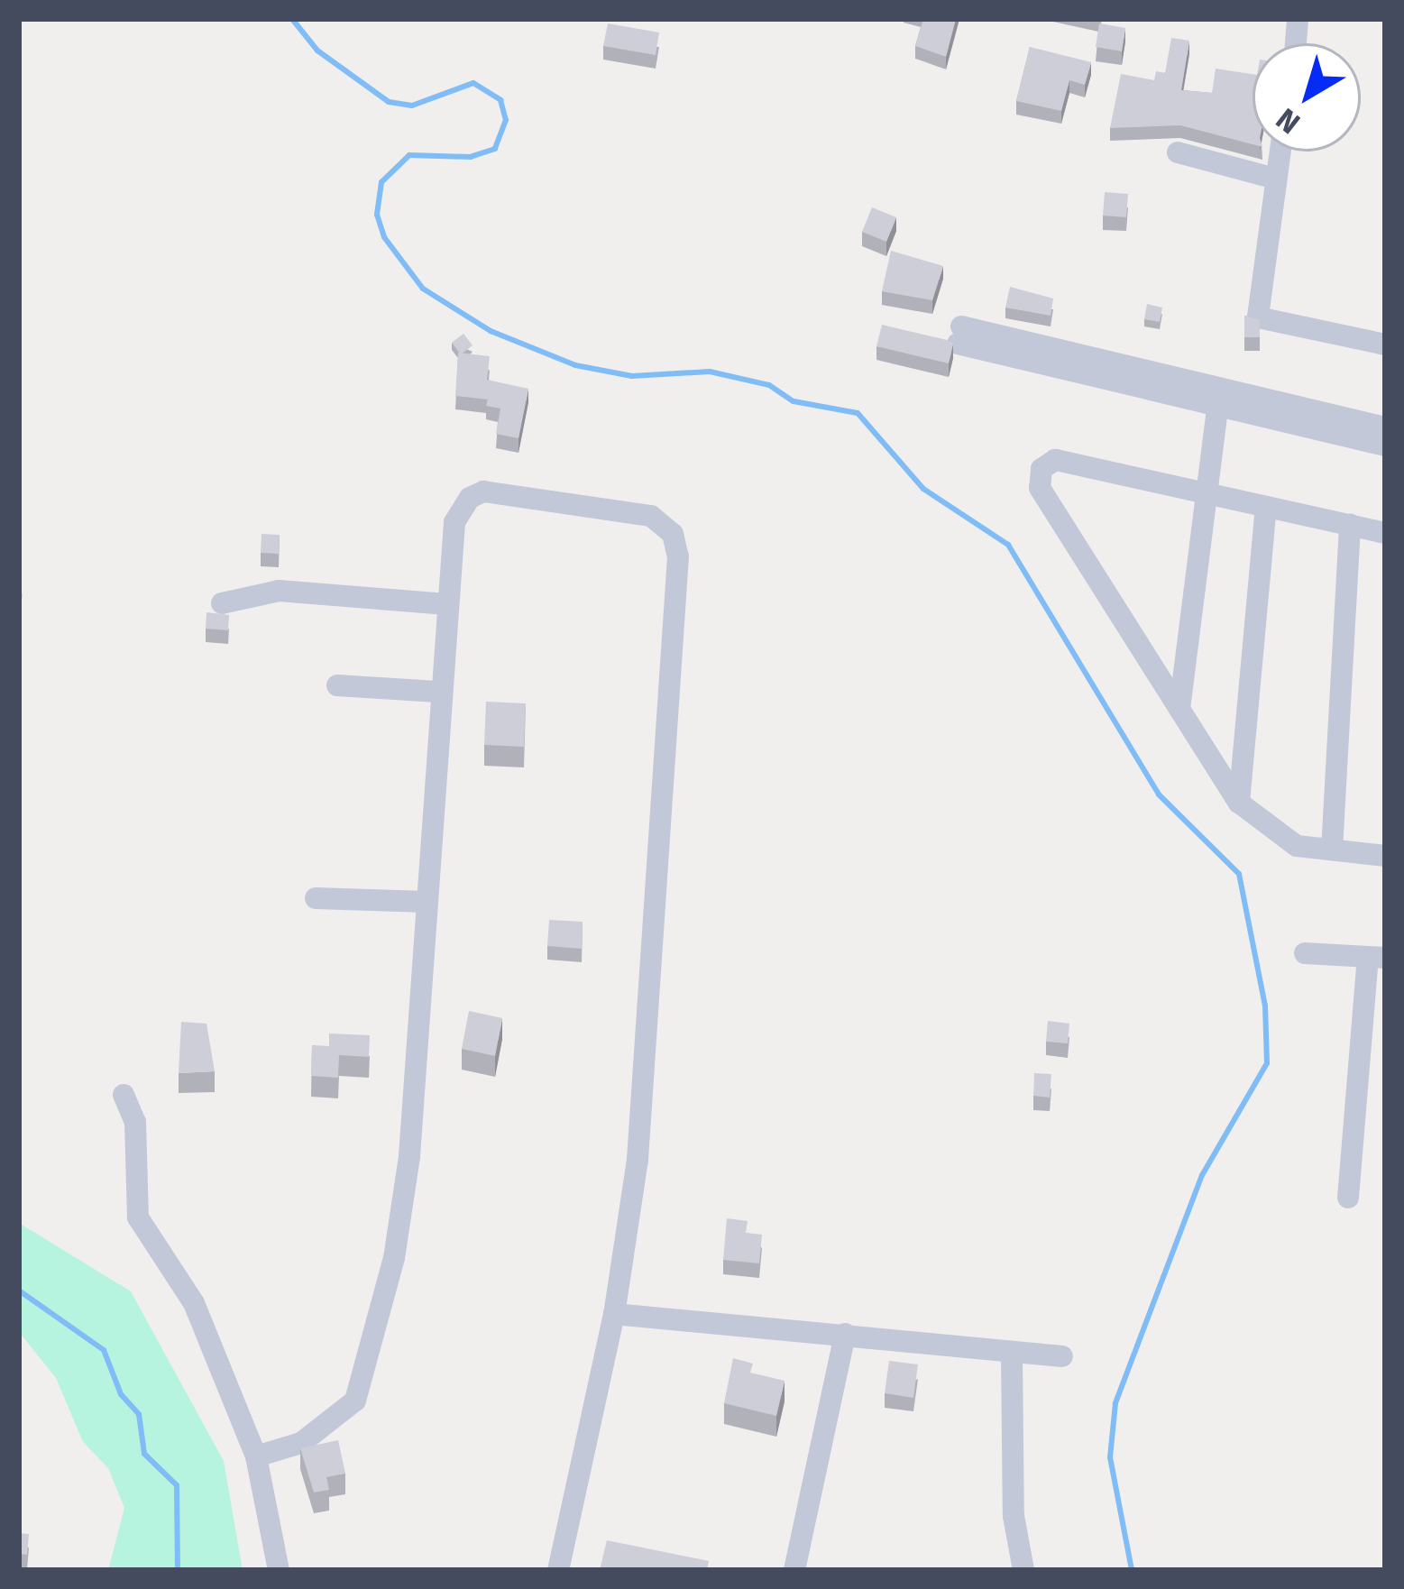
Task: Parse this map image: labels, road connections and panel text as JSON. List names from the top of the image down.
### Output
{
  "north": "bottom left"
}
